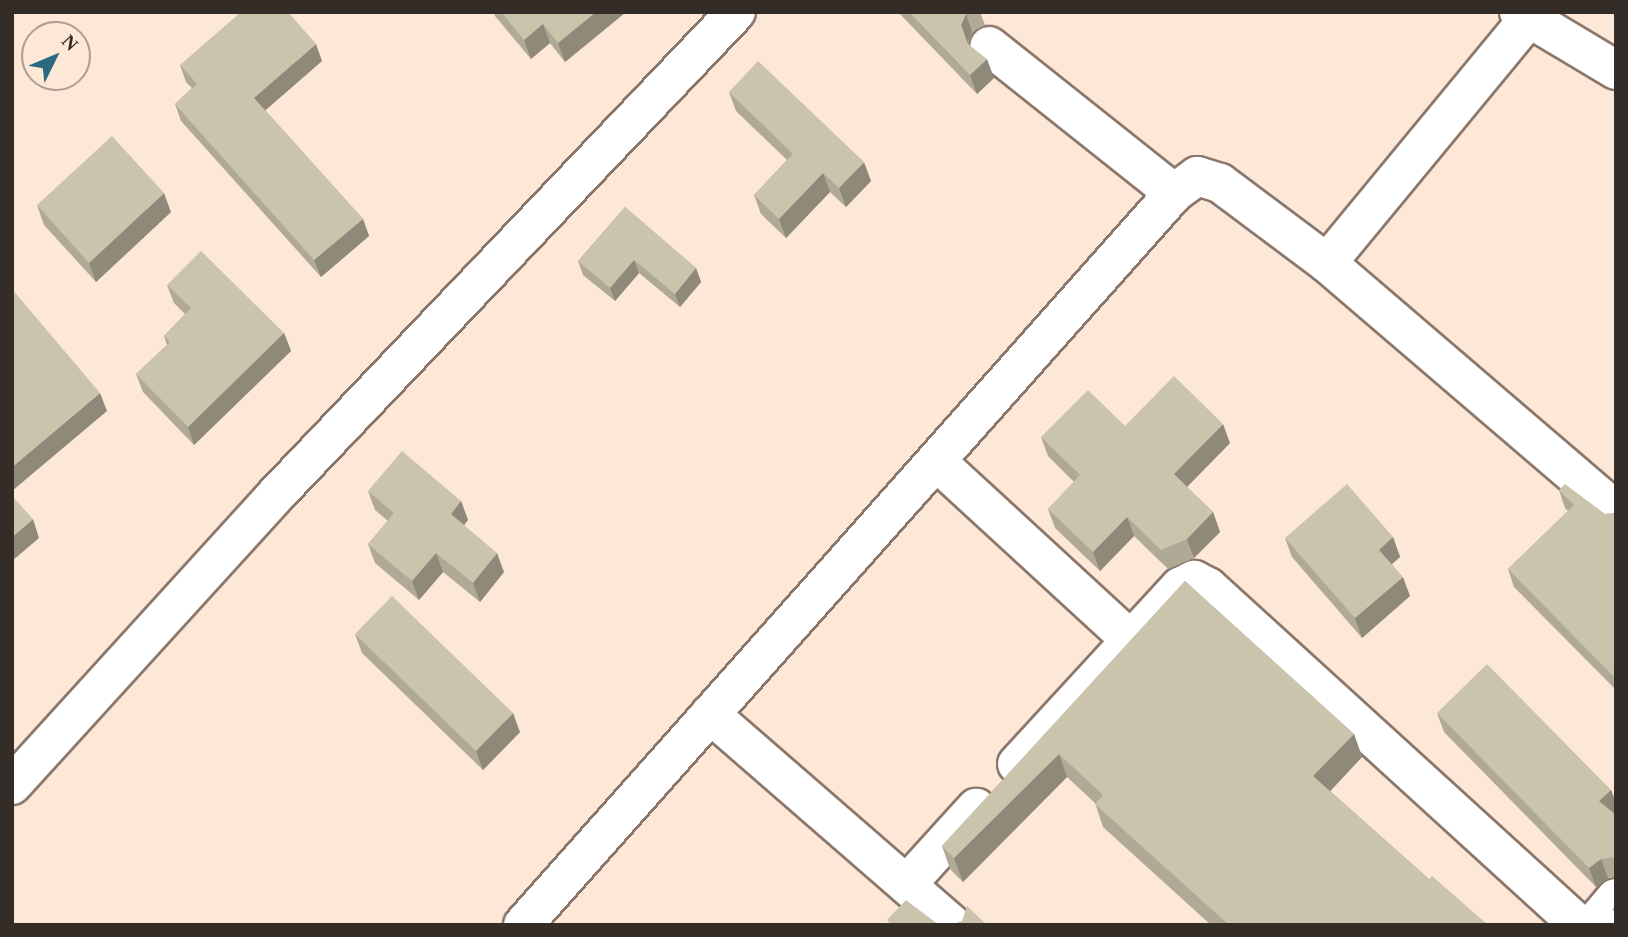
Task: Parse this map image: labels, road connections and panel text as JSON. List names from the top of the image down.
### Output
{
  "north": "top right"
}
